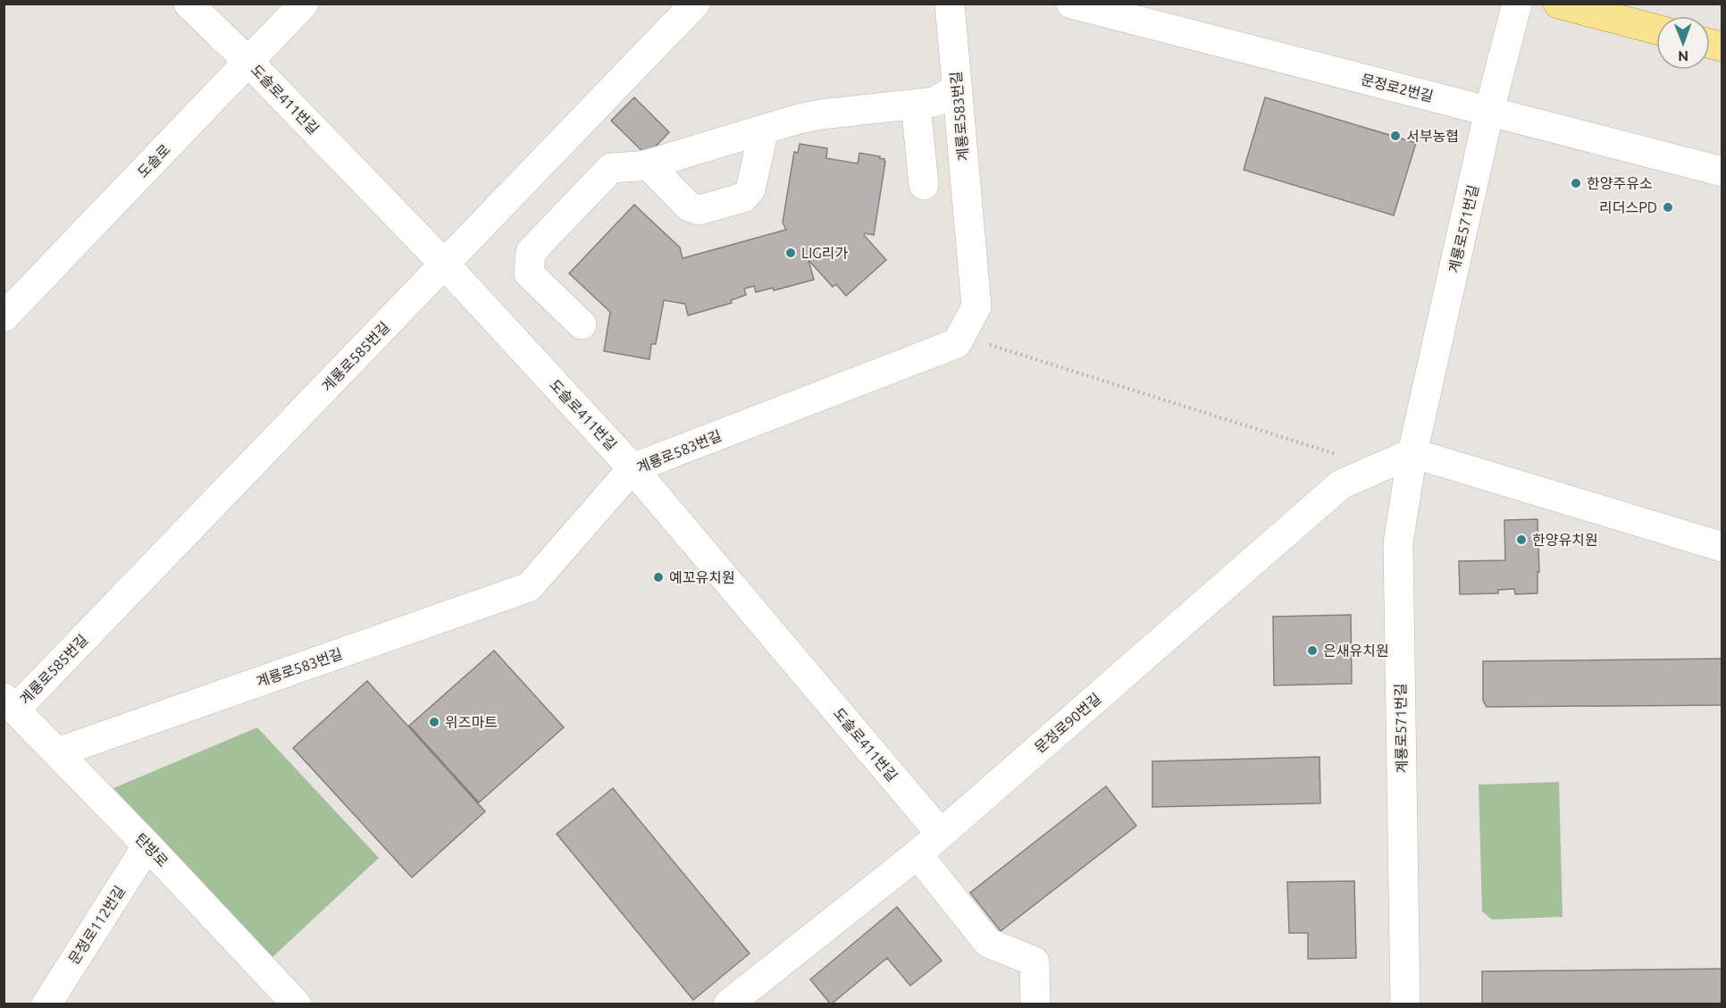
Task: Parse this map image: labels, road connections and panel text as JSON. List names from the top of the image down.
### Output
{
  "streets": {
    "street": [
      "문정로2번길",
      "도솔로411번길",
      "계룡로583번길",
      "도솔로",
      "계룡로571번길",
      "계룡로585번길",
      "문정로90번길",
      "탄방로",
      "문정로112번길"
    ]
  },
  "crossings": [
    ["문정로2번길", "계룡로571번길"],
    ["도솔로411번길", "계룡로583번길"],
    ["도솔로411번길", "도솔로"],
    ["도솔로411번길", "계룡로585번길"],
    ["도솔로411번길", "문정로90번길"],
    ["계룡로583번길", "탄방로"],
    ["계룡로571번길", "문정로90번길"],
    ["계룡로585번길", "탄방로"],
    ["탄방로", "문정로112번길"]
  ],
  "places": [
    "서부농협",
    "한양주유소",
    "리더스PD",
    "LIG리가",
    "한양유치원",
    "예꼬유치원",
    "은새유치원",
    "위즈마트"
  ],
  "north": "bottom"
}
